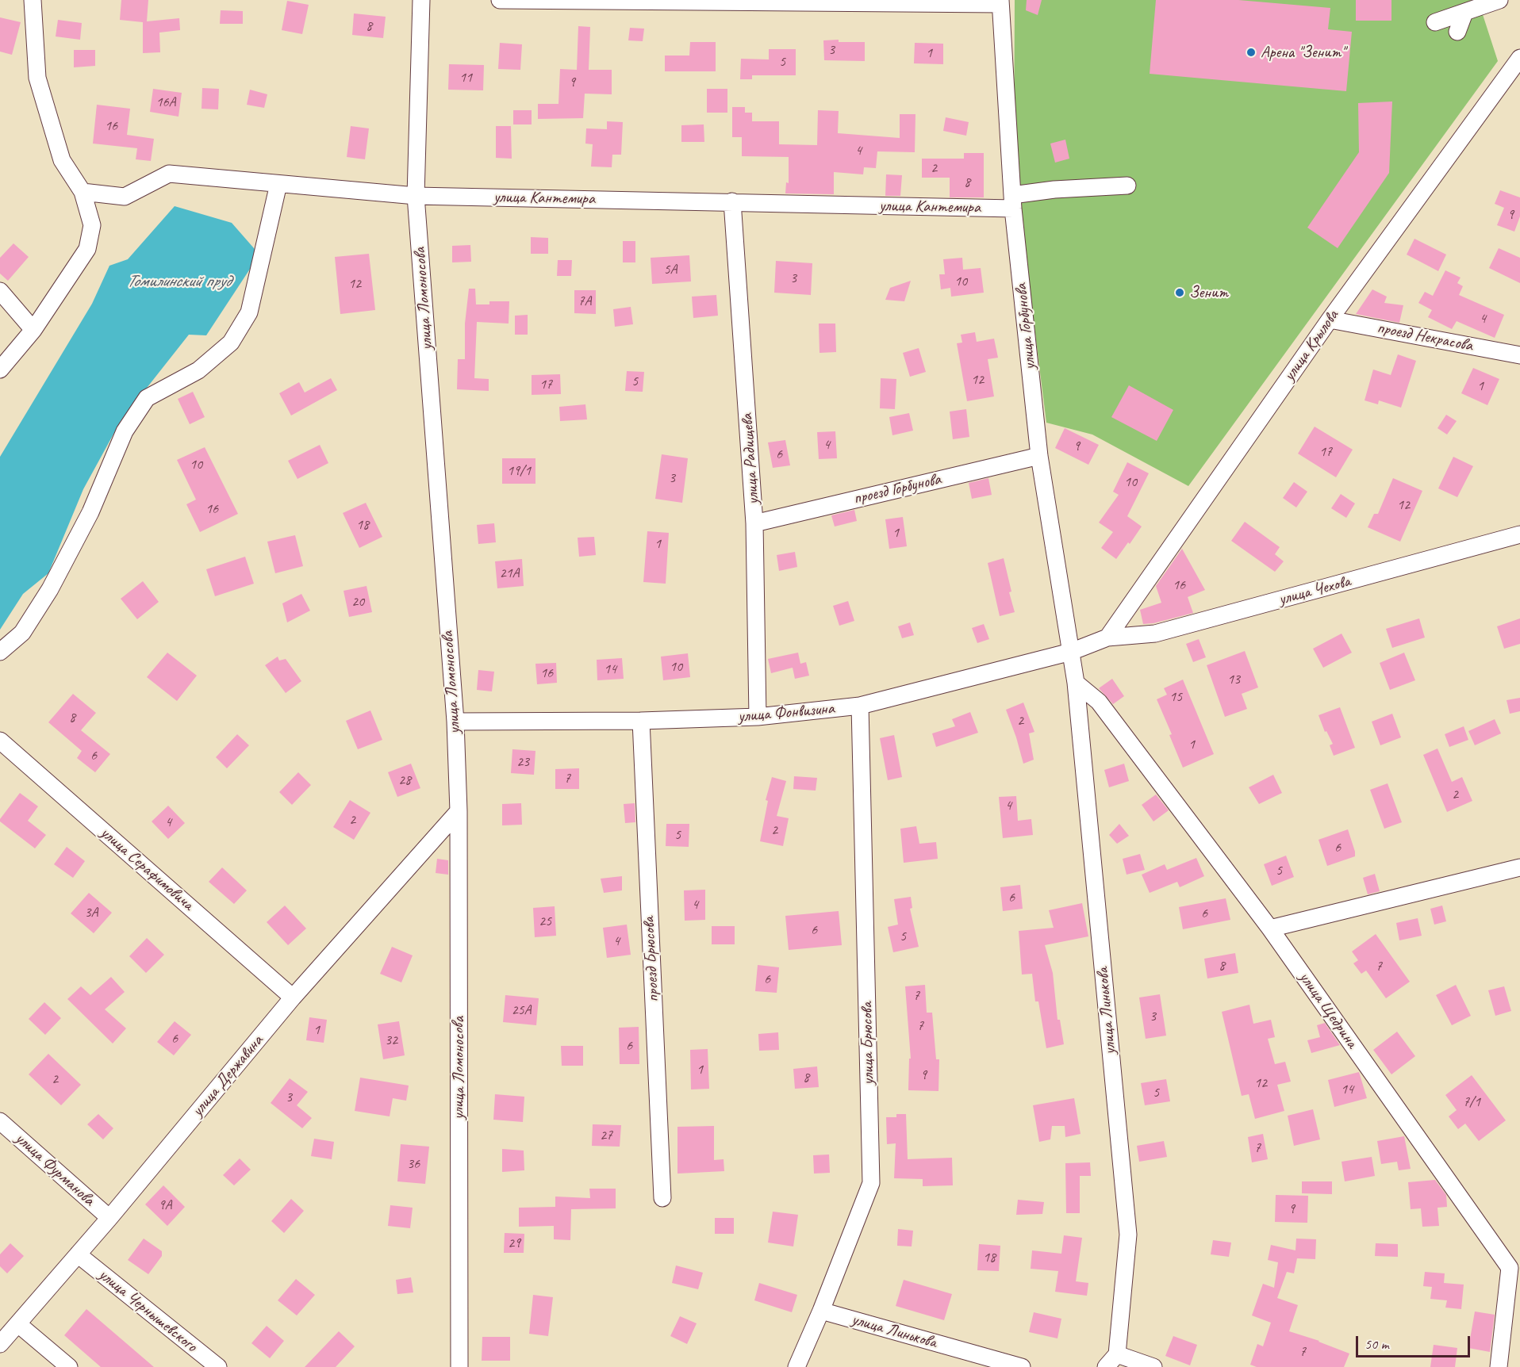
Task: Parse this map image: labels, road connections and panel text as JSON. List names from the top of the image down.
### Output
{
  "streets": {
    "street": [
      "улица Кантемира",
      "улица Ломоносова",
      "улица Горбунова",
      "проезд Некрасова",
      "улица Крылова",
      "улица Радищева",
      "проезд Горбунова",
      "улица Чехова",
      "улица Фонвизина",
      "улица Серафимовича",
      "проезд Брюсова",
      "улица Щедрина",
      "улица Линькова",
      "улица Брюсова",
      "улица Державина",
      "улица Фурманова",
      "улица Чернышевского"
    ]
  },
  "crossings": [
    ["улица Кантемира", "улица Ломоносова"],
    ["улица Кантемира", "улица Горбунова"],
    ["улица Кантемира", "улица Радищева"],
    ["улица Ломоносова", "улица Фонвизина"],
    ["улица Ломоносова", "улица Державина"],
    ["улица Горбунова", "проезд Горбунова"],
    ["улица Горбунова", "улица Фонвизина"],
    ["улица Горбунова", "улица Линькова"],
    ["проезд Некрасова", "улица Крылова"],
    ["улица Крылова", "улица Чехова"],
    ["улица Крылова", "улица Фонвизина"],
    ["улица Радищева", "проезд Горбунова"],
    ["улица Радищева", "улица Фонвизина"],
    ["улица Чехова", "улица Фонвизина"],
    ["улица Фонвизина", "проезд Брюсова"],
    ["улица Фонвизина", "улица Линькова"],
    ["улица Фонвизина", "улица Брюсова"],
    ["улица Серафимовича", "улица Державина"],
    ["улица Щедрина", "улица Линькова"],
    ["улица Линькова", "улица Брюсова"],
    ["улица Державина", "улица Фурманова"],
    ["улица Державина", "улица Чернышевского"]
  ],
  "water": ["Томилинский пруд"],
  "places": ["Арена \"Зенит\"", "Зенит"],
  "house_numbers": [
    "8",
    "3",
    "1",
    "5",
    "11",
    "9",
    "16А",
    "16",
    "4",
    "2",
    "8",
    "9",
    "5А",
    "3",
    "10",
    "12",
    "7А",
    "4",
    "12",
    "5",
    "17",
    "1",
    "4",
    "9",
    "17",
    "6",
    "10",
    "19/1",
    "3",
    "10",
    "12",
    "16",
    "18",
    "1",
    "1",
    "21А",
    "16",
    "20",
    "10",
    "14",
    "16",
    "13",
    "15",
    "8",
    "2",
    "1",
    "6",
    "23",
    "7",
    "28",
    "2",
    "4",
    "2",
    "4",
    "2",
    "5",
    "6",
    "5",
    "6",
    "4",
    "3А",
    "6",
    "25",
    "6",
    "5",
    "4",
    "8",
    "7",
    "6",
    "7",
    "25А",
    "3",
    "7",
    "1",
    "6",
    "32",
    "6",
    "1",
    "9",
    "8",
    "2",
    "12",
    "14",
    "5",
    "3",
    "7/1",
    "27",
    "7",
    "36",
    "9А",
    "9",
    "29",
    "18",
    "7"
  ],
  "scale_bar": "50 m"
}
